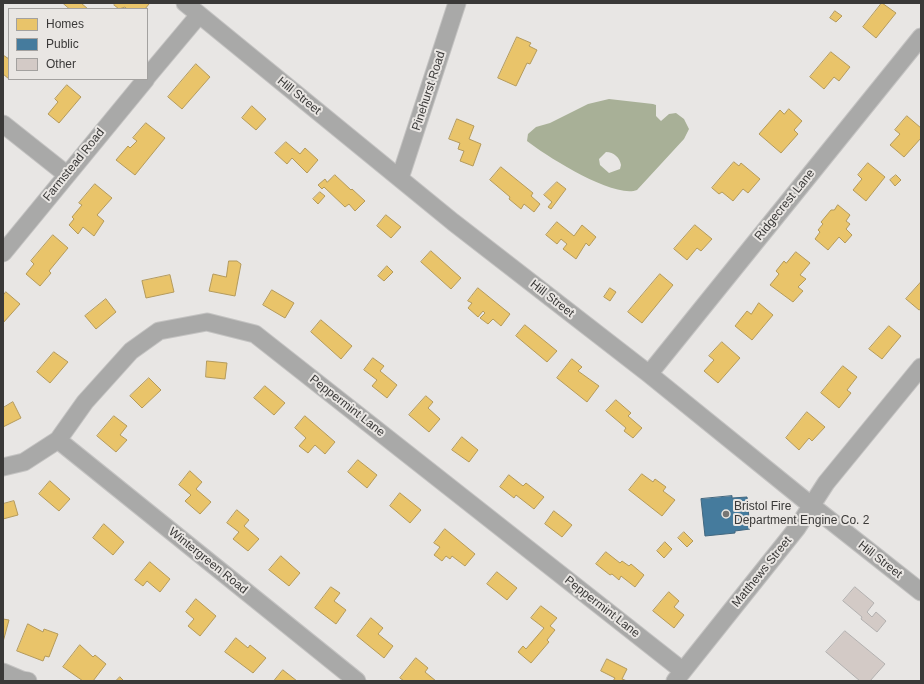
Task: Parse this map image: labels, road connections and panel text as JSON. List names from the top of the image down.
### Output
{
  "streets": {
    "street": [
      "Pinehurst Road",
      "Hill Street",
      "Farmstead Road",
      "Ridgecrest Lane",
      "Peppermint Lane",
      "Wintergreen Road",
      "Matthews Street"
    ]
  },
  "crossings": [
    ["Pinehurst Road", "Hill Street"],
    ["Hill Street", "Farmstead Road"],
    ["Hill Street", "Ridgecrest Lane"],
    ["Hill Street", "Matthews Street"],
    ["Peppermint Lane", "Wintergreen Road"],
    ["Peppermint Lane", "Matthews Street"]
  ],
  "places": ["Bristol Fire Department Engine Co. 2"],
  "legend": ["Homes", "Public", "Other"]
}
